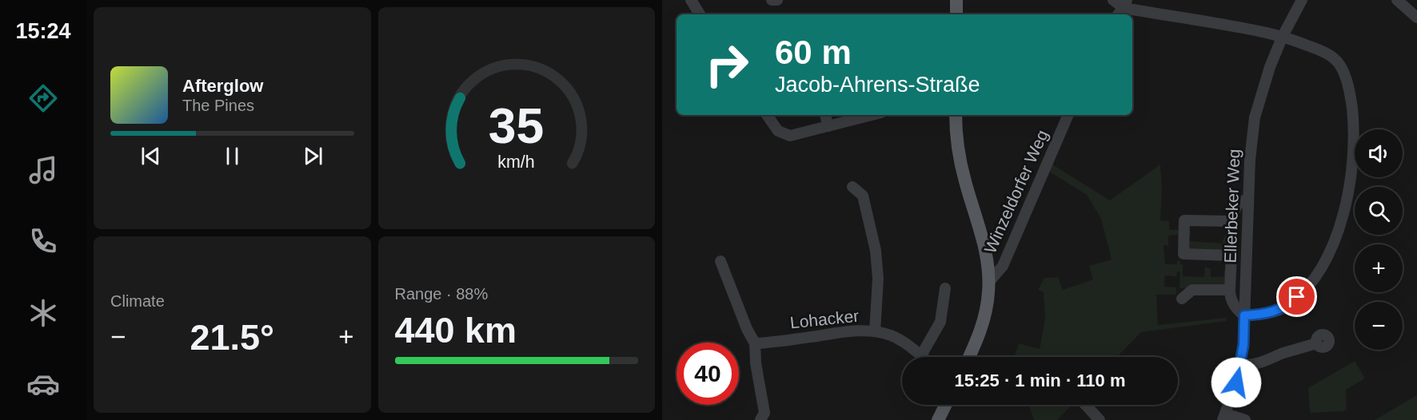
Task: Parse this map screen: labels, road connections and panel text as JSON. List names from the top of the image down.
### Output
{
  "streets": {
    "street": ["Winzeldorfer Weg", "Ellerbeker Weg", "Lohacker"]
  },
  "page": {
    "tabs": "15:24",
    "turn": ["60 m", "Jacob-Ahrens-Straße"],
    "song": ["Afterglow", "The Pines"],
    "map_buttons": ["+", "−"],
    "tile": [
      "Climate",
      ["Range · 88%", "440 km"]
    ],
    "heat": ["−", "21.5°", "+"],
    "limit": "40",
    "trip": "15:25 · 1 min · 110 m",
    "gauge": ["35", "km/h"]
  }
}
